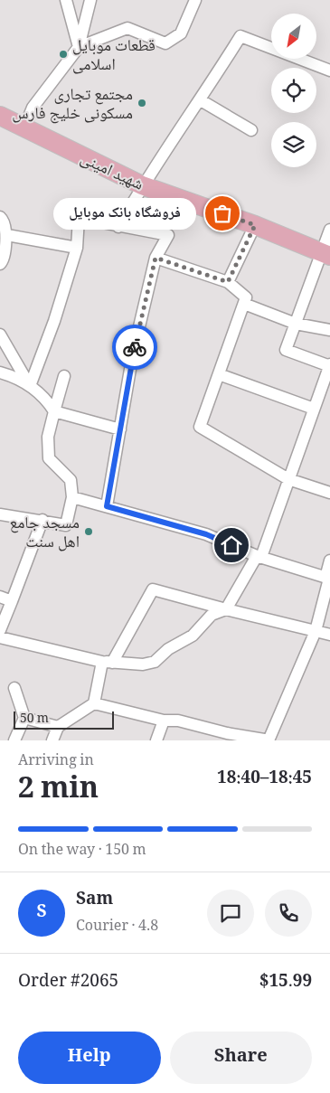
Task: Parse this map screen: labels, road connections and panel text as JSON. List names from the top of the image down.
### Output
{
  "streets": {
    "main road": ["شهید امینی"]
  },
  "places": [
    "قطعات موبایل اسلامی",
    "مجتمع تجاری مسکونی خلیج فارس",
    "فروشگاه بانک موبایل",
    "مسجد جامع اهل سنت"
  ],
  "scale_bar": "50 m",
  "north": "bottom left",
  "page": {
    "bubble": "فروشگاه بانک موبایل",
    "scale": "50 m",
    "heading": ["2 min", "Arriving in", "18:40–18:45"],
    "panel": [
      "Sam",
      "Courier · 4.8",
      "Order #2065",
      "$15.99"
    ],
    "bar": "On the way · 150 m",
    "round": "S",
    "buttons": ["Help", "Share"]
  }
}
